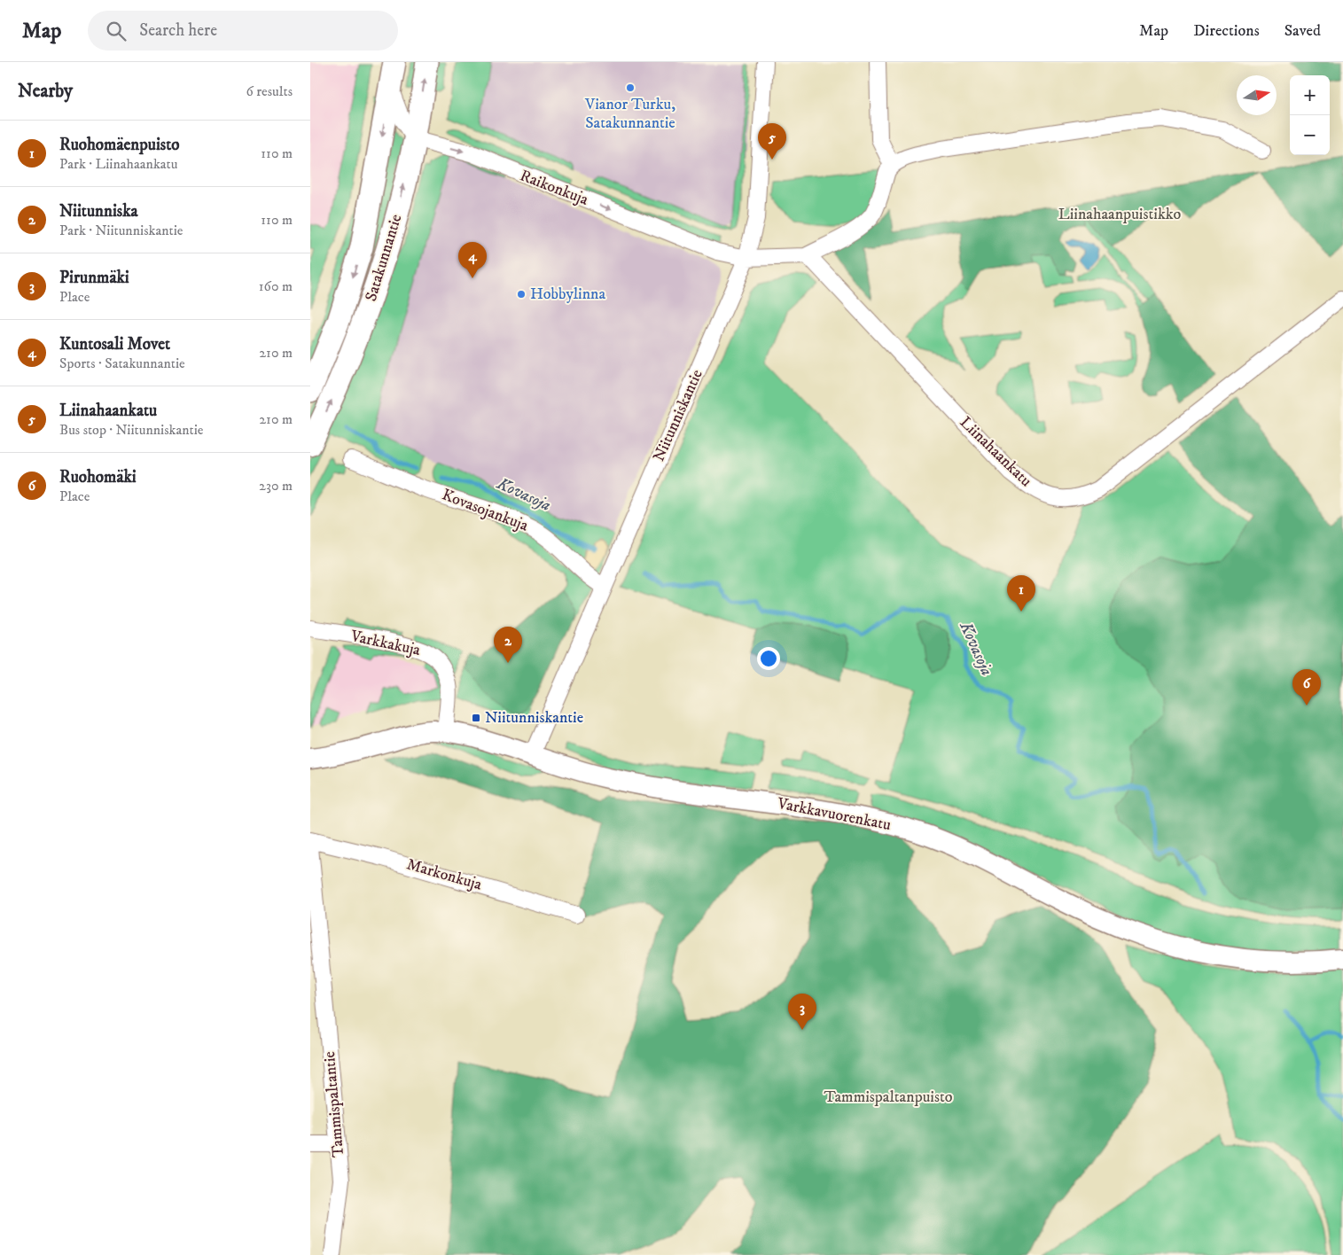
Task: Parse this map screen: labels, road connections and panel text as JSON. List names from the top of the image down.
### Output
{
  "streets": {
    "main road": ["Satakunnantie"],
    "street": [
      "Raikonkuja",
      "Niitunniskantie",
      "Liinahaankatu",
      "Kovasojankuja",
      "Varkkakuja",
      "Varkkavuorenkatu",
      "Markonkuja",
      "Tammispaltantie"
    ]
  },
  "crossings": [
    ["Raikonkuja", "Satakunnantie"],
    ["Raikonkuja", "Niitunniskantie"],
    ["Niitunniskantie", "Kovasojankuja"],
    ["Niitunniskantie", "Varkkavuorenkatu"],
    ["Varkkakuja", "Varkkavuorenkatu"]
  ],
  "one_way": ["Raikonkuja"],
  "water": ["Kovasoja"],
  "parks": ["Liinahaanpuistikko", "Tammispaltanpuisto"],
  "places": {
    "other": ["Vianor Turku, Satakunnantie", "Hobbylinna"],
    "transit": ["Niitunniskantie"]
  },
  "north": "right",
  "page": {
    "header": "Map",
    "search": "Search here",
    "nav": ["Map", "Directions", "Saved"],
    "heading": ["Nearby", "6 results"],
    "map_buttons": ["+", "−"],
    "list": [
      {
        "mark": "1",
        "name": "Ruohomäenpuisto",
        "note": "Park · Liinahaankatu",
        "value": "110 m"
      },
      {
        "mark": "2",
        "name": "Niitunniska",
        "note": "Park · Niitunniskantie",
        "value": "110 m"
      },
      {
        "mark": "3",
        "name": "Pirunmäki",
        "note": "Place",
        "value": "160 m"
      },
      {
        "mark": "4",
        "name": "Kuntosali Movet",
        "note": "Sports · Satakunnantie",
        "value": "210 m"
      },
      {
        "mark": "5",
        "name": "Liinahaankatu",
        "note": "Bus stop · Niitunniskantie",
        "value": "210 m"
      },
      {
        "mark": "6",
        "name": "Ruohomäki",
        "note": "Place",
        "value": "230 m"
      }
    ],
    "pins": [
      "5",
      "4",
      "1",
      "2",
      "6",
      "3"
    ]
  }
}
